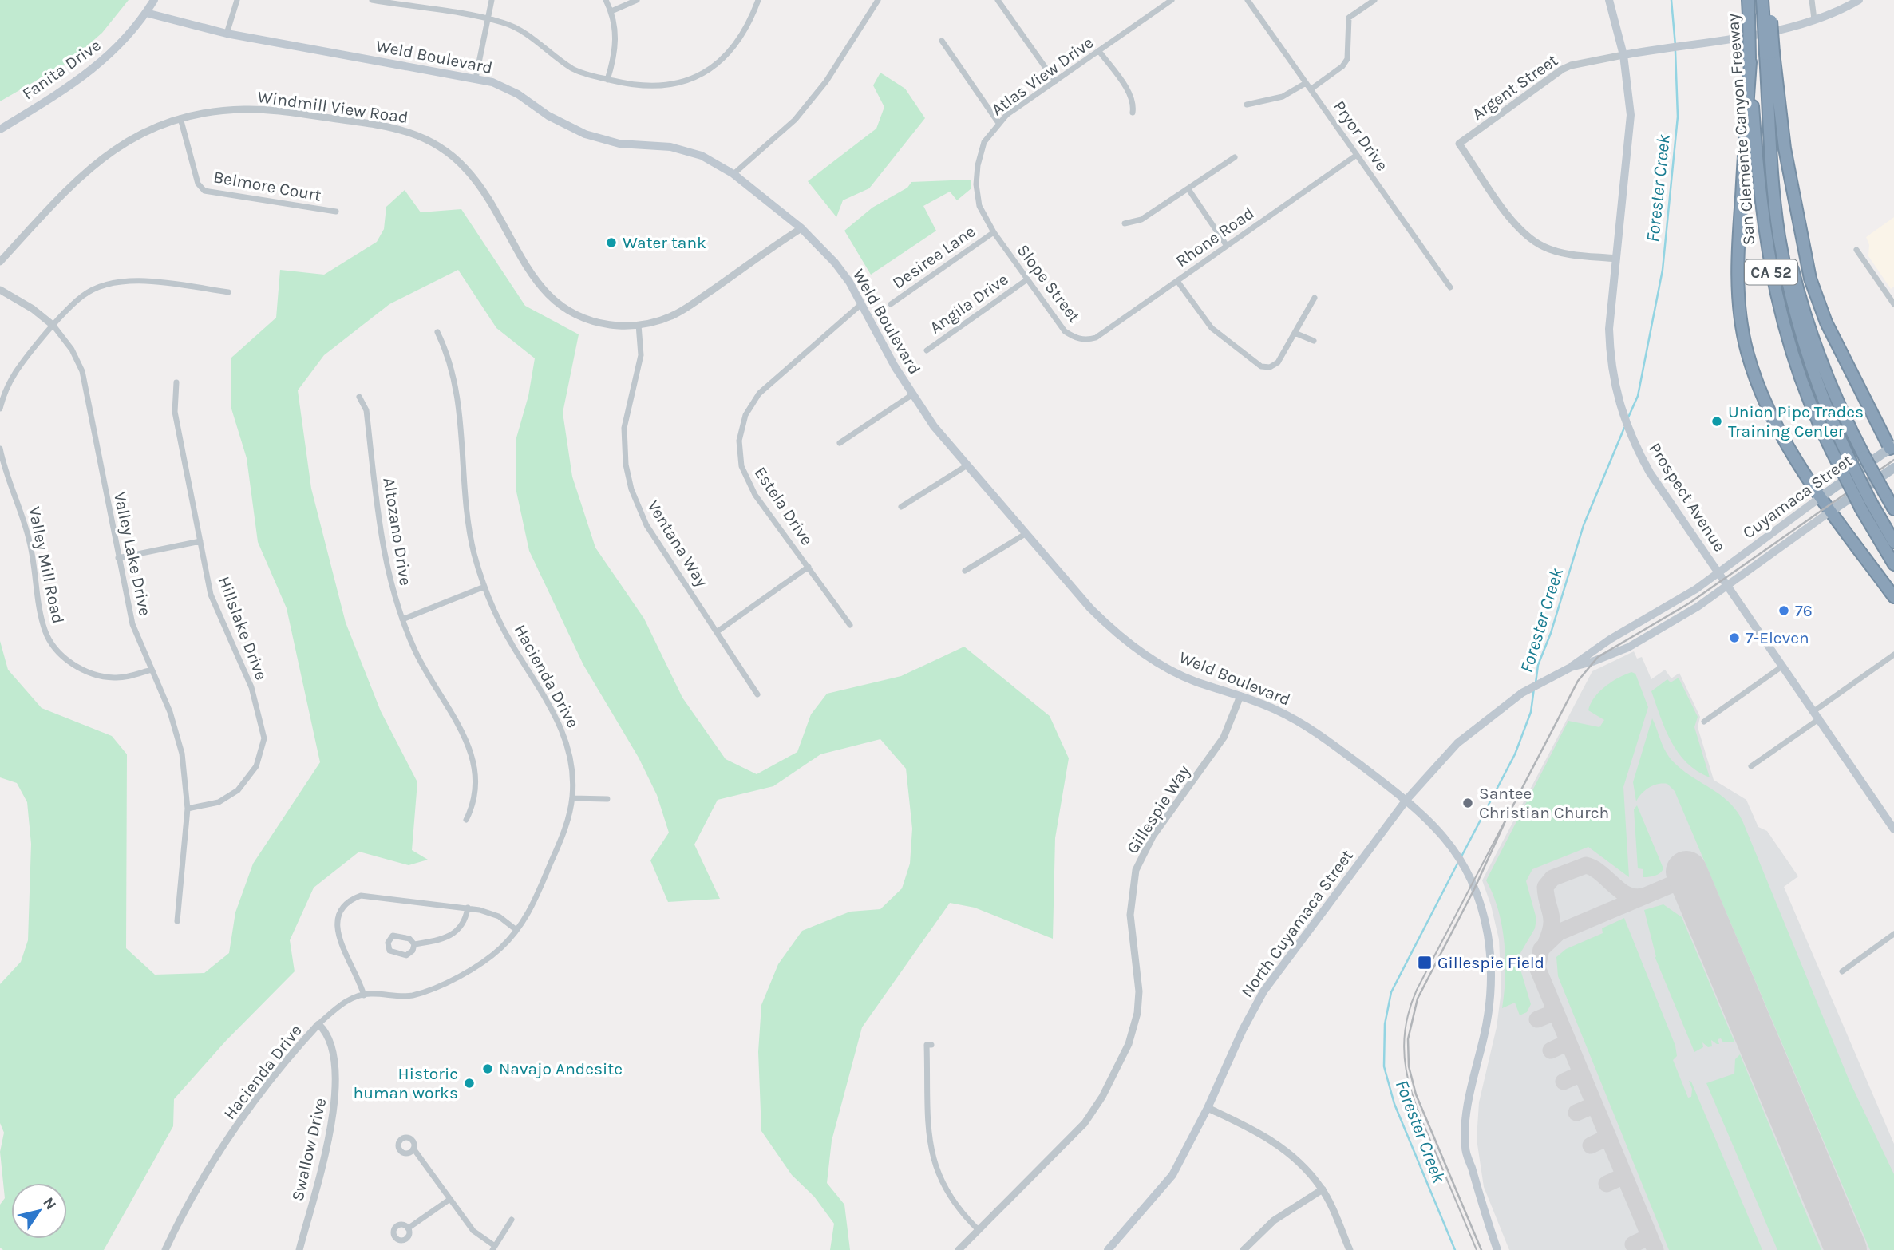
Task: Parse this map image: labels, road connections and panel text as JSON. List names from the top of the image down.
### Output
{
  "streets": {
    "highway": ["San Clemente Canyon Freeway", "CA 52"],
    "main road": [
      "Weld Boulevard",
      "Fanita Drive",
      "Cuyamaca Street",
      "Prospect Avenue",
      "North Cuyamaca Street"
    ],
    "street": [
      "Atlas View Drive",
      "Argent Street",
      "Windmill View Road",
      "Pryor Drive",
      "Belmore Court",
      "Rhone Road",
      "Desiree Lane",
      "Slope Street",
      "Angila Drive",
      "Estela Drive",
      "Altozano Drive",
      "Ventana Way",
      "Valley Lake Drive",
      "Valley Mill Road",
      "Hillslake Drive",
      "Hacienda Drive",
      "Gillespie Way",
      "Swallow Drive"
    ]
  },
  "crossings": [
    ["Weld Boulevard", "Fanita Drive"],
    ["Weld Boulevard", "Windmill View Road"],
    ["Weld Boulevard", "Estela Drive"],
    ["Weld Boulevard", "Gillespie Way"],
    ["Weld Boulevard", "North Cuyamaca Street"],
    ["Atlas View Drive", "Desiree Lane"],
    ["Atlas View Drive", "Slope Street"],
    ["Argent Street", "Prospect Avenue"],
    ["Windmill View Road", "Belmore Court"],
    ["Windmill View Road", "Ventana Way"],
    ["Pryor Drive", "Rhone Road"],
    ["Rhone Road", "Slope Street"],
    ["Desiree Lane", "Slope Street"],
    ["Slope Street", "Angila Drive"],
    ["Cuyamaca Street", "Prospect Avenue"],
    ["Cuyamaca Street", "North Cuyamaca Street"],
    ["Prospect Avenue", "North Cuyamaca Street"],
    ["Valley Lake Drive", "Valley Mill Road"],
    ["Valley Lake Drive", "Hillslake Drive"],
    ["Hacienda Drive", "Swallow Drive"]
  ],
  "water": ["Forester Creek"],
  "places": {
    "other": [
      "Water tank",
      "Union Pipe Trades Training Center",
      "76",
      "7-Eleven",
      "Santee Christian Church",
      "Navajo Andesite",
      "Historic human works"
    ],
    "transit": ["Gillespie Field"]
  },
  "north": "top right"
}
